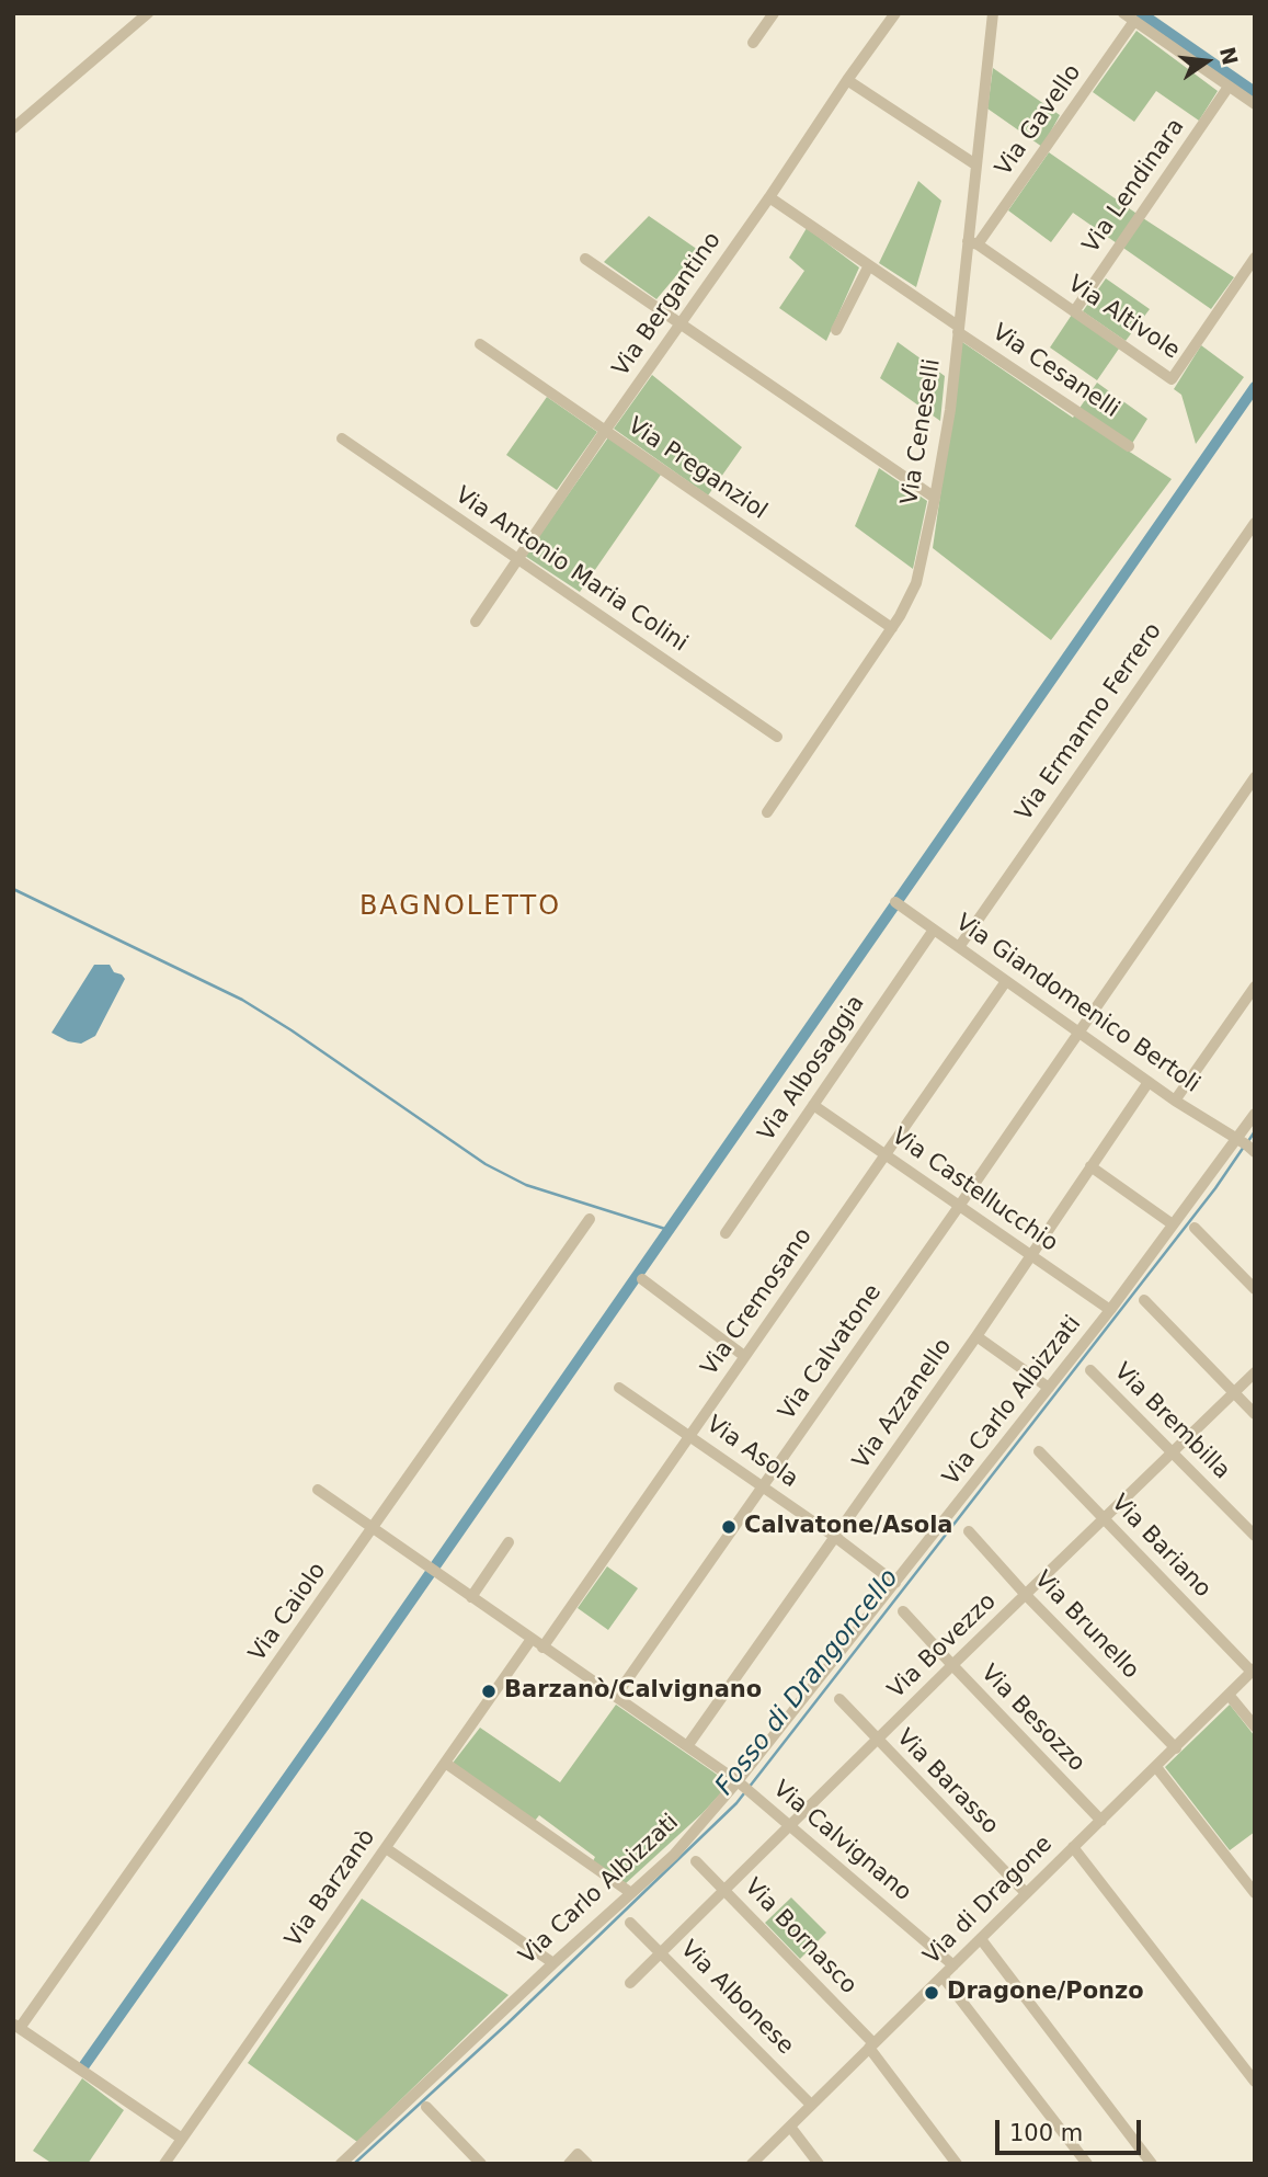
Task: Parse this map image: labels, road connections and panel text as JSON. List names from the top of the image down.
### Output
{
  "streets": {
    "street": [
      "Via Gavello",
      "Via Lendinara",
      "Via Bergantino",
      "Via Altivole",
      "Via Cesanelli",
      "Via Ceneselli",
      "Via Preganziol",
      "Via Antonio Maria Colini",
      "Via Ermanno Ferrero",
      "Via Giandomenico Bertoli",
      "Via Albosaggia",
      "Via Castellucchio",
      "Via Cremosano",
      "Via Calvatone",
      "Via Carlo Albizzati",
      "Via Azzanello",
      "Via Brembilla",
      "Via Asola",
      "Via Bariano",
      "Via Caiolo",
      "Via Brunello",
      "Via Bovezzo",
      "Via Besozzo",
      "Via Barasso",
      "Via Calvignano",
      "Via Barzanò",
      "Via di Dragone",
      "Via Bornasco",
      "Via Albonese"
    ]
  },
  "crossings": [
    ["Via Gavello", "Via Altivole"],
    ["Via Gavello", "Via Ceneselli"],
    ["Via Lendinara", "Via Altivole"],
    ["Via Bergantino", "Via Cesanelli"],
    ["Via Bergantino", "Via Preganziol"],
    ["Via Bergantino", "Via Antonio Maria Colini"],
    ["Via Altivole", "Via Ceneselli"],
    ["Via Cesanelli", "Via Ceneselli"],
    ["Via Ceneselli", "Via Preganziol"],
    ["Via Ermanno Ferrero", "Via Giandomenico Bertoli"],
    ["Via Giandomenico Bertoli", "Via Albosaggia"],
    ["Via Giandomenico Bertoli", "Via Cremosano"],
    ["Via Giandomenico Bertoli", "Via Calvatone"],
    ["Via Giandomenico Bertoli", "Via Carlo Albizzati"],
    ["Via Giandomenico Bertoli", "Via Azzanello"],
    ["Via Albosaggia", "Via Castellucchio"],
    ["Via Castellucchio", "Via Cremosano"],
    ["Via Castellucchio", "Via Calvatone"],
    ["Via Castellucchio", "Via Carlo Albizzati"],
    ["Via Castellucchio", "Via Azzanello"],
    ["Via Cremosano", "Via Asola"],
    ["Via Cremosano", "Via Calvignano"],
    ["Via Calvatone", "Via Asola"],
    ["Via Calvatone", "Via Calvignano"],
    ["Via Carlo Albizzati", "Via Asola"],
    ["Via Carlo Albizzati", "Via Calvignano"],
    ["Via Azzanello", "Via Asola"],
    ["Via Azzanello", "Via Calvignano"],
    ["Via Brembilla", "Via Bovezzo"],
    ["Via Bariano", "Via Bovezzo"],
    ["Via Bariano", "Via di Dragone"],
    ["Via Caiolo", "Via Calvignano"],
    ["Via Caiolo", "Via Barzanò"],
    ["Via Brunello", "Via Bovezzo"],
    ["Via Brunello", "Via di Dragone"],
    ["Via Bovezzo", "Via Besozzo"],
    ["Via Bovezzo", "Via Barasso"],
    ["Via Bovezzo", "Via Calvignano"],
    ["Via Bovezzo", "Via Bornasco"],
    ["Via Bovezzo", "Via Albonese"],
    ["Via Besozzo", "Via di Dragone"],
    ["Via Barasso", "Via di Dragone"],
    ["Via Calvignano", "Via Barzanò"],
    ["Via Calvignano", "Via di Dragone"],
    ["Via di Dragone", "Via Bornasco"],
    ["Via di Dragone", "Via Albonese"]
  ],
  "districts": ["BAGNOLETTO"],
  "water": ["Fosso di Drangoncello"],
  "places": ["Calvatone/Asola", "Barzanò/Calvignano", "Dragone/Ponzo"],
  "scale_bar": "100 m",
  "north": "right"
}
